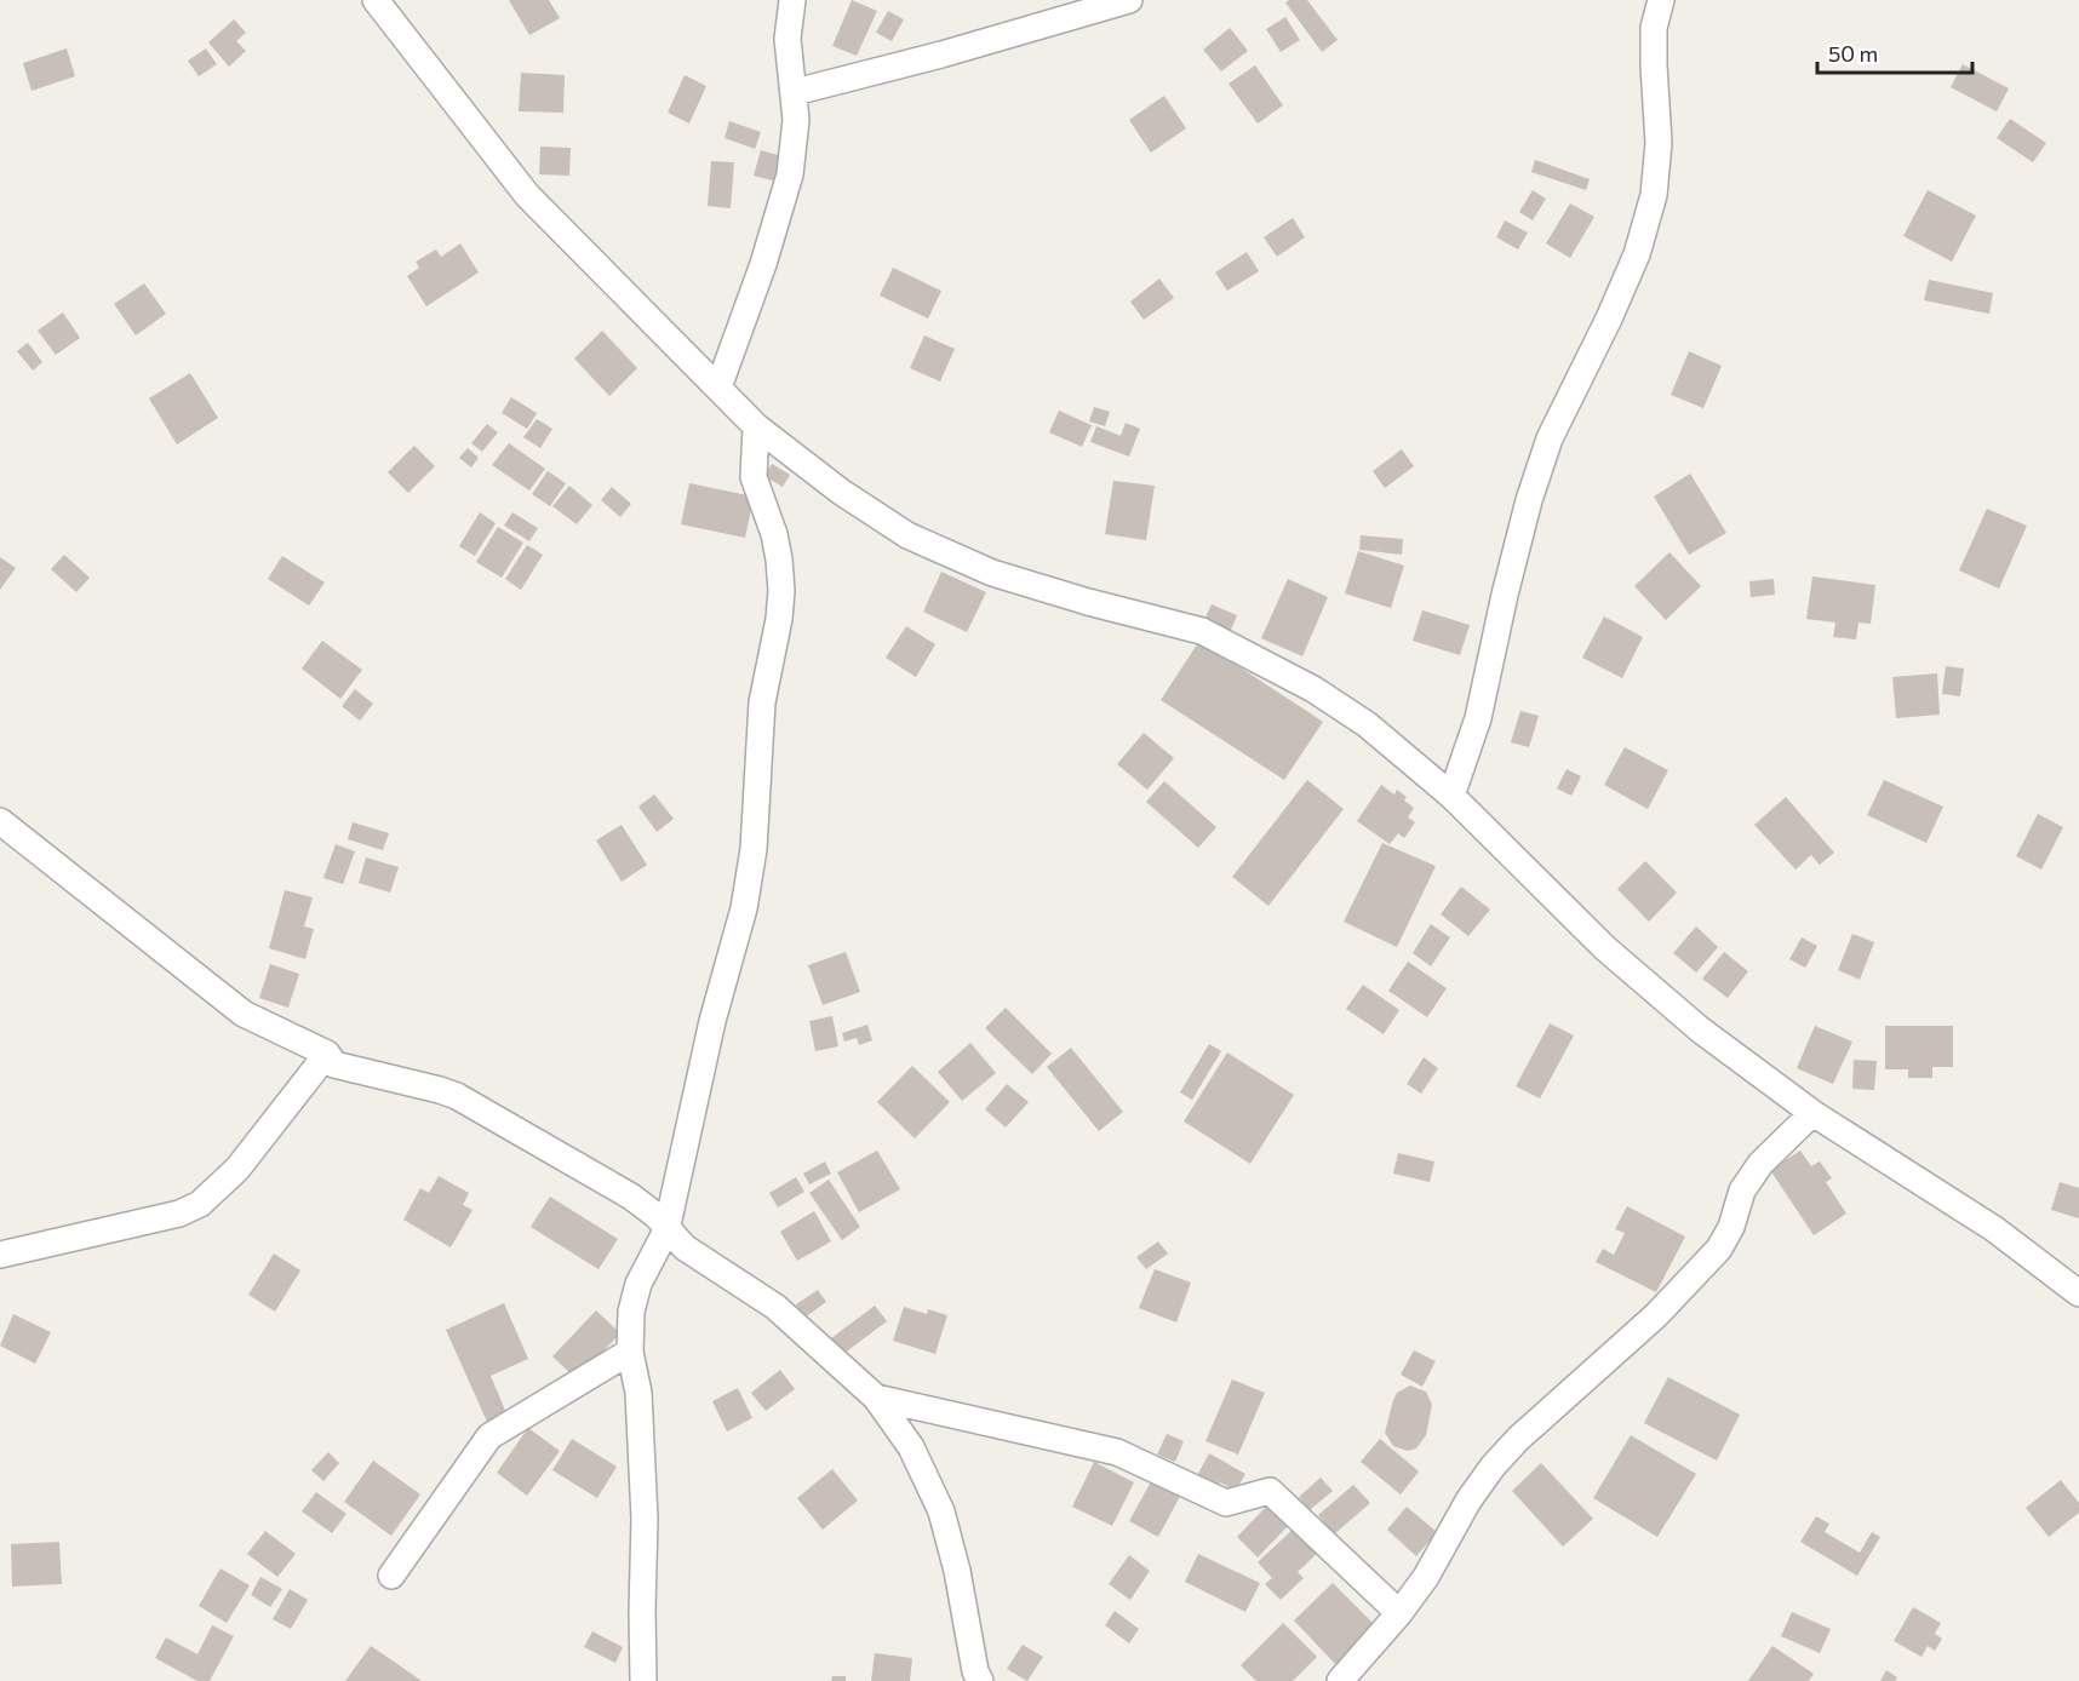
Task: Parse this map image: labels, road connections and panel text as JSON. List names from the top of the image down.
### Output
{
  "scale_bar": "50 m"
}
